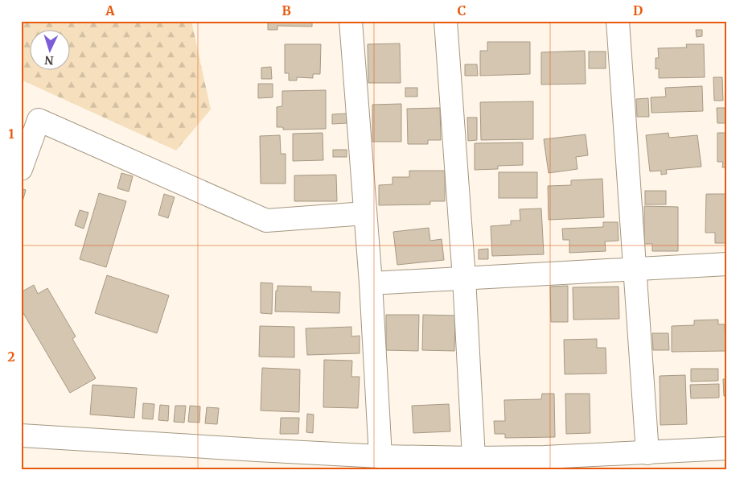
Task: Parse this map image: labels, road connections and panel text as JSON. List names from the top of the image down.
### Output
{
  "north": "bottom",
  "grid": {
    "columns": [
      "A",
      "B",
      "C",
      "D"
    ],
    "rows": ["1", "2"]
  }
}
